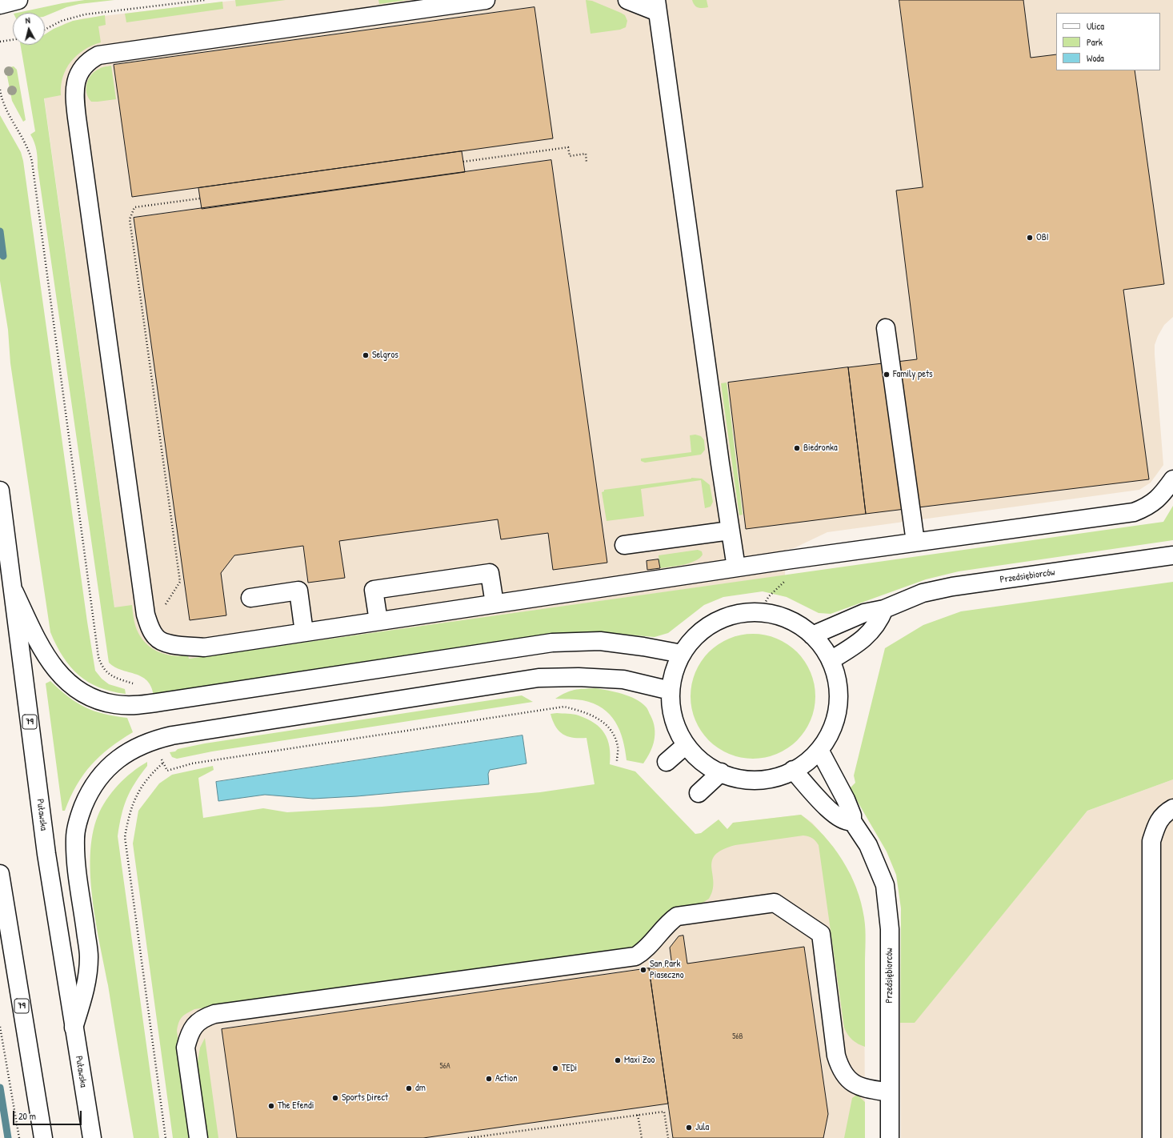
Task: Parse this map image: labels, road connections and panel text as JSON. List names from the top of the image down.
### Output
{
  "streets": {
    "street": ["Przedsiębiorców", "79", "Puławska"]
  },
  "places": [
    "OBI",
    "Selgros",
    "Family pets",
    "Biedronka",
    "San Park Piaseczno",
    "Maxi Zoo",
    "TEDi",
    "Action",
    "dm",
    "Sports Direct",
    "The Efendi",
    "Jula"
  ],
  "house_numbers": ["56B", "56A"],
  "legend": ["Ulica", "Park", "Woda"],
  "scale_bar": "20 m",
  "north": "top"
}
